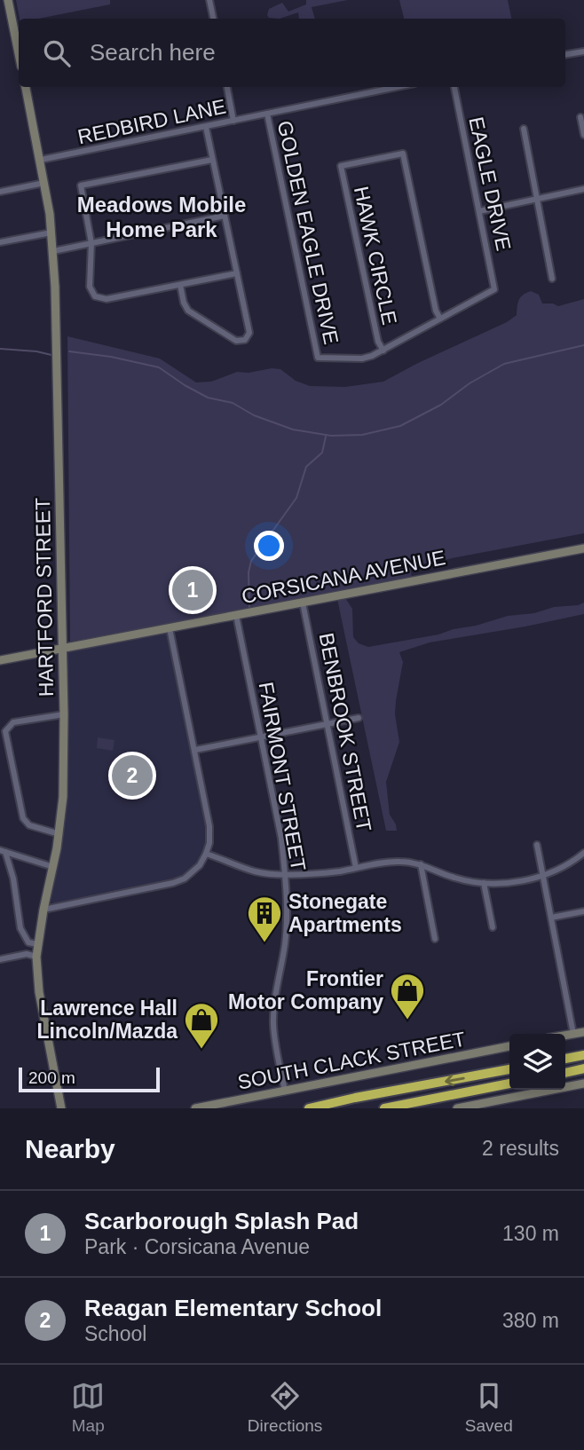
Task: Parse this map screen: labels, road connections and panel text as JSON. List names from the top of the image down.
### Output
{
  "streets": {
    "street": [
      "REDBIRD LANE",
      "EAGLE DRIVE",
      "GOLDEN EAGLE DRIVE",
      "HAWK CIRCLE",
      "CORSICANA AVENUE",
      "HARTFORD STREET",
      "BENBROOK STREET",
      "FAIRMONT STREET",
      "SOUTH CLACK STREET"
    ]
  },
  "crossings": [
    ["REDBIRD LANE", "GOLDEN EAGLE DRIVE"],
    ["REDBIRD LANE", "HARTFORD STREET"],
    ["EAGLE DRIVE", "HAWK CIRCLE"],
    ["GOLDEN EAGLE DRIVE", "HAWK CIRCLE"],
    ["CORSICANA AVENUE", "HARTFORD STREET"],
    ["CORSICANA AVENUE", "BENBROOK STREET"],
    ["CORSICANA AVENUE", "FAIRMONT STREET"],
    ["FAIRMONT STREET", "SOUTH CLACK STREET"]
  ],
  "districts": ["Meadows Mobile Home Park"],
  "places": {
    "building": ["Stonegate Apartments"],
    "shop": ["Frontier Motor Company", "Lawrence Hall Lincoln/Mazda"]
  },
  "scale_bar": "200 m",
  "page": {
    "search": "Search here",
    "pins": ["1", "2"],
    "scale": "200 m",
    "heading": ["Nearby", "2 results"],
    "list": [
      {
        "mark": "1",
        "name": "Scarborough Splash Pad",
        "note": "Park · Corsicana Avenue",
        "value": "130 m"
      },
      {
        "mark": "2",
        "name": "Reagan Elementary School",
        "note": "School",
        "value": "380 m"
      }
    ],
    "nav": ["Map", "Directions", "Saved"]
  }
}
